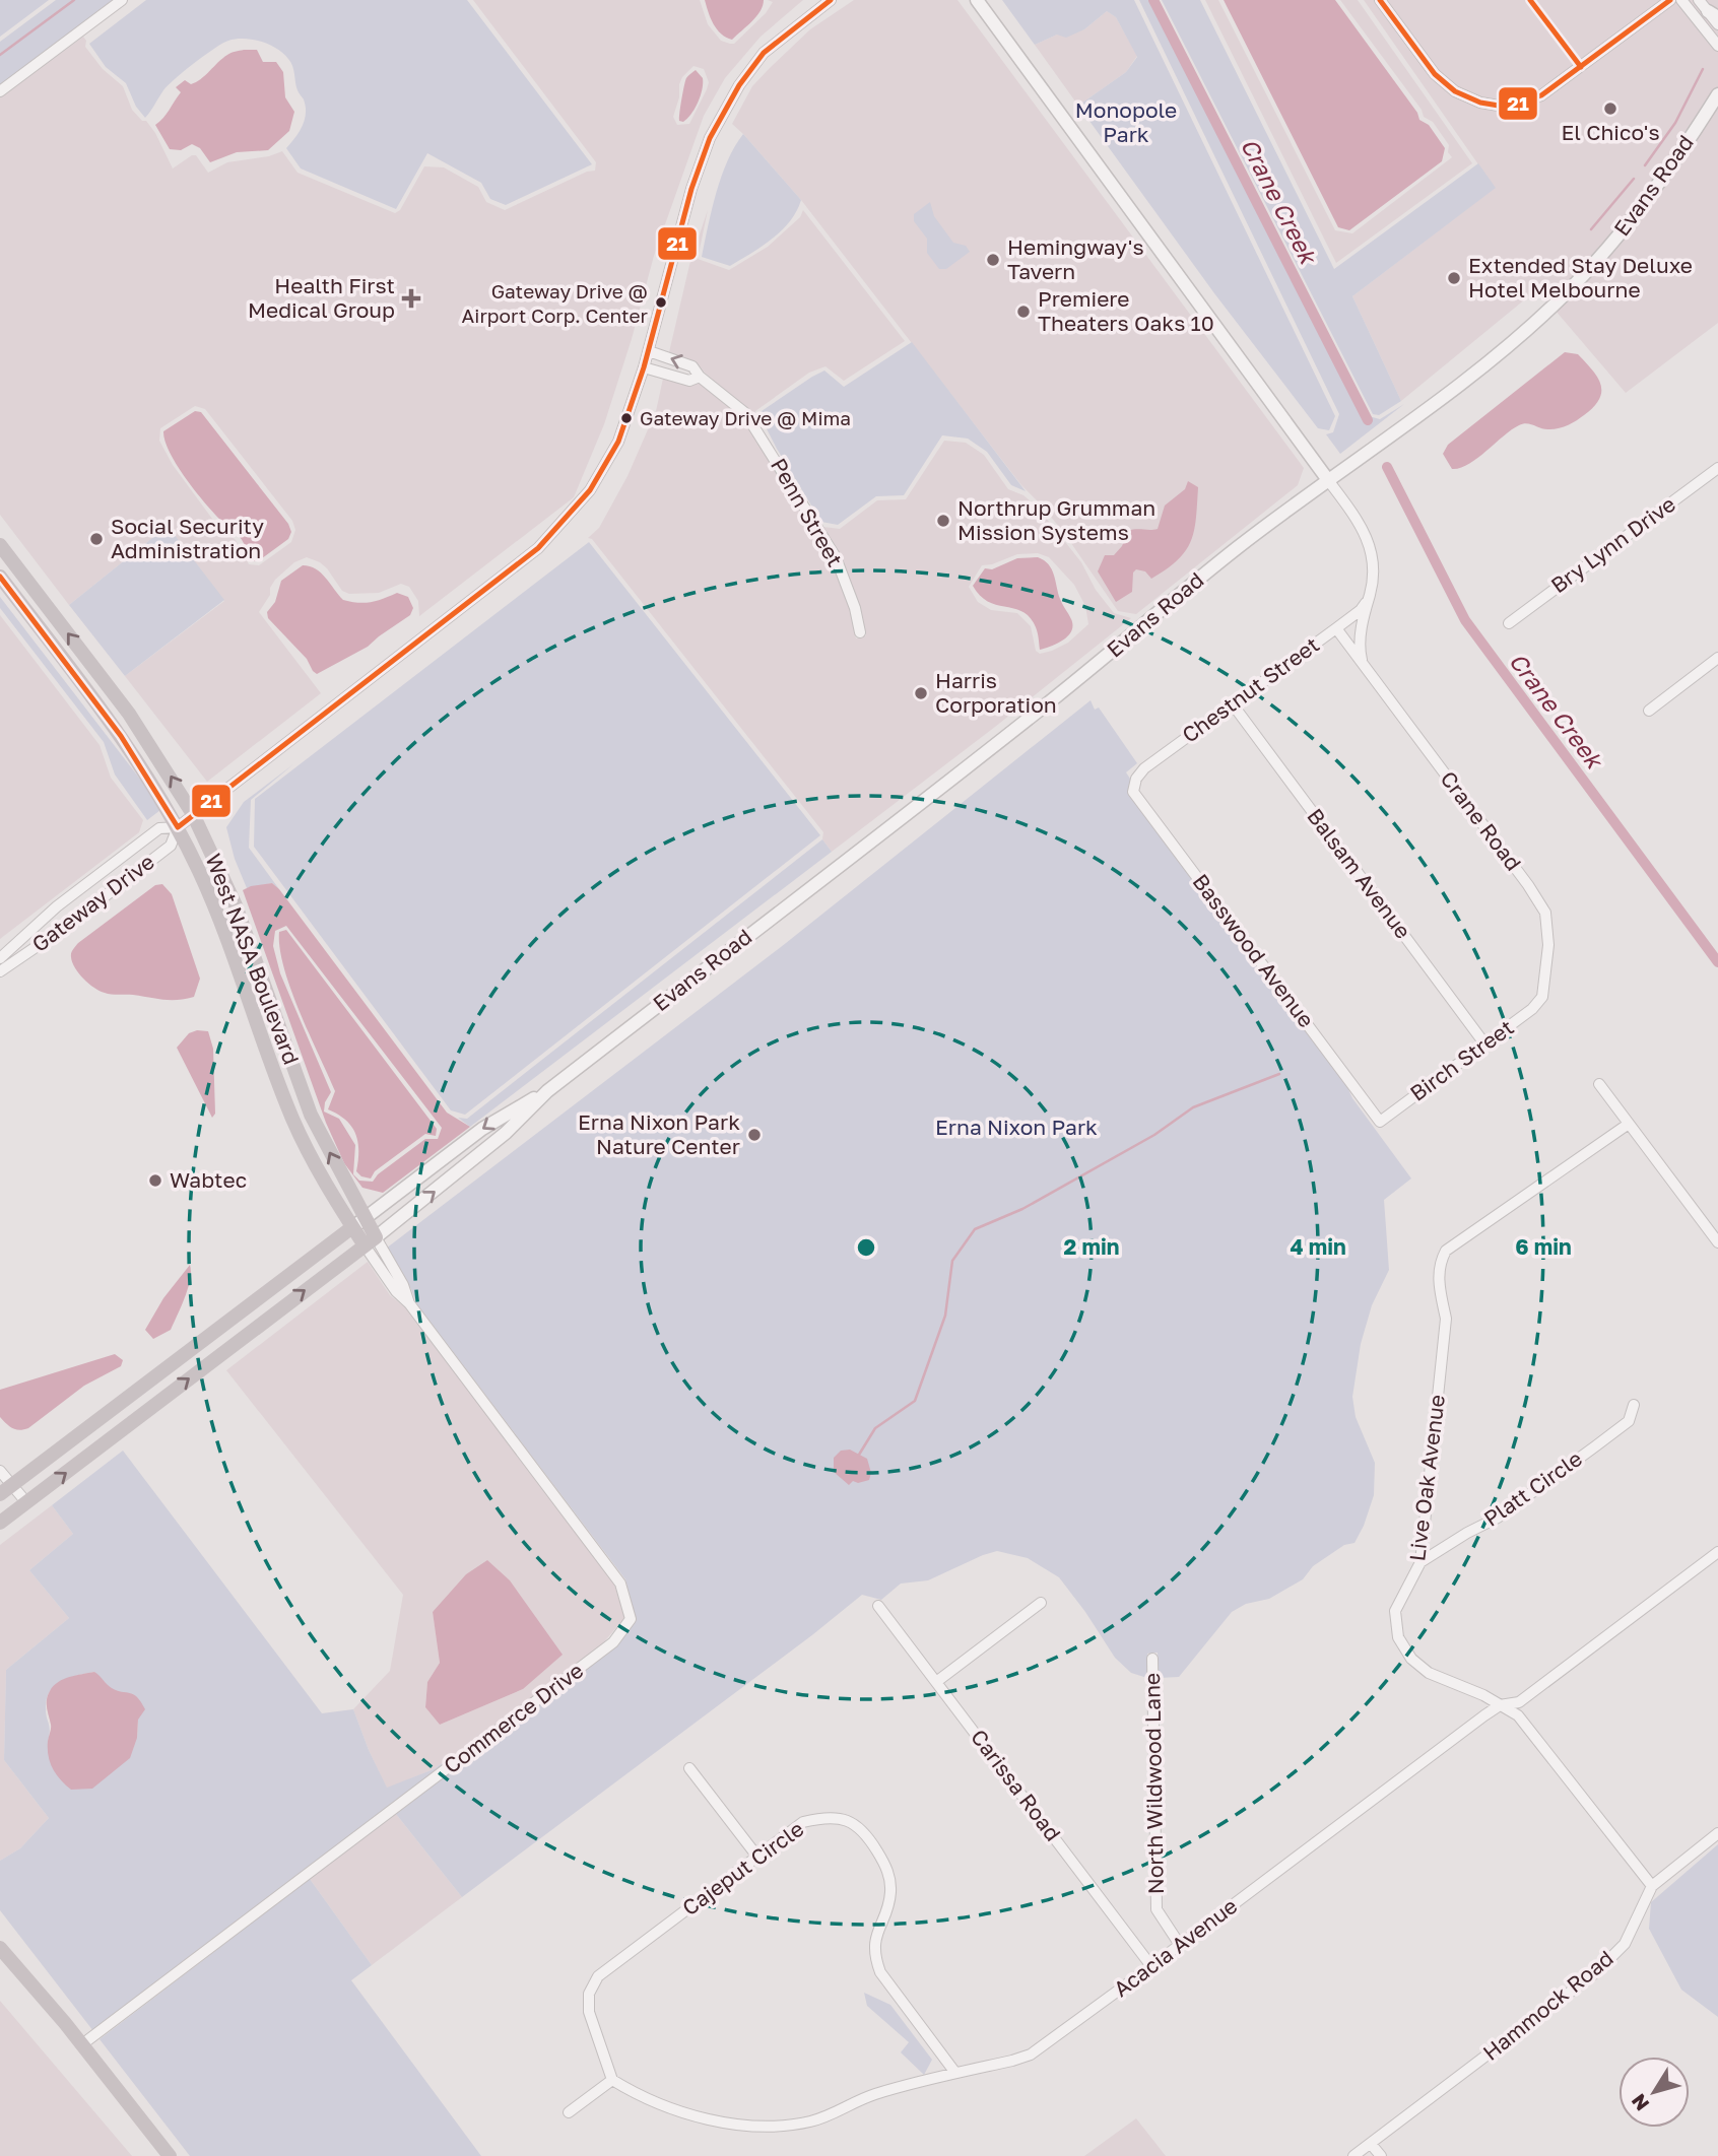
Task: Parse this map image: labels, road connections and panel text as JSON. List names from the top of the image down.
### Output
{
  "streets": {
    "main road": ["West NASA Boulevard"],
    "street": [
      "Evans Road",
      "Penn Street",
      "Bry Lynn Drive",
      "Chestnut Street",
      "Crane Road",
      "Balsam Avenue",
      "Gateway Drive",
      "Basswood Avenue",
      "Birch Street",
      "Live Oak Avenue",
      "Platt Circle",
      "Commerce Drive",
      "North Wildwood Lane",
      "Carissa Road",
      "Cajeput Circle",
      "Acacia Avenue",
      "Hammock Road"
    ]
  },
  "crossings": [
    ["Evans Road", "West NASA Boulevard"],
    ["Evans Road", "Commerce Drive"],
    ["Penn Street", "Gateway Drive"],
    ["Chestnut Street", "Crane Road"],
    ["Chestnut Street", "Balsam Avenue"],
    ["Chestnut Street", "Basswood Avenue"],
    ["Crane Road", "Birch Street"],
    ["Balsam Avenue", "Birch Street"],
    ["Gateway Drive", "West NASA Boulevard"],
    ["Basswood Avenue", "Birch Street"],
    ["West NASA Boulevard", "Commerce Drive"],
    ["Live Oak Avenue", "Platt Circle"],
    ["Live Oak Avenue", "Acacia Avenue"],
    ["Live Oak Avenue", "Hammock Road"],
    ["North Wildwood Lane", "Acacia Avenue"],
    ["Carissa Road", "Acacia Avenue"],
    ["Cajeput Circle", "Acacia Avenue"]
  ],
  "water": ["Crane Creek"],
  "parks": ["Monopole Park", "Erna Nixon Park"],
  "places": {
    "other": [
      "El Chico's",
      "Hemingway's Tavern",
      "Extended Stay Deluxe Hotel Melbourne",
      "Gateway Drive @ Airport Corp. Center",
      "Premiere Theaters Oaks 10",
      "Gateway Drive @ Mima",
      "Northrup Grumman Mission Systems",
      "Social Security Administration",
      "Harris Corporation",
      "Erna Nixon Park Nature Center",
      "Wabtec"
    ],
    "health": ["Health First Medical Group"]
  },
  "lines": ["transit line 21"],
  "north": "bottom left",
  "rings": ["2 min", "4 min", "6 min"]
}
